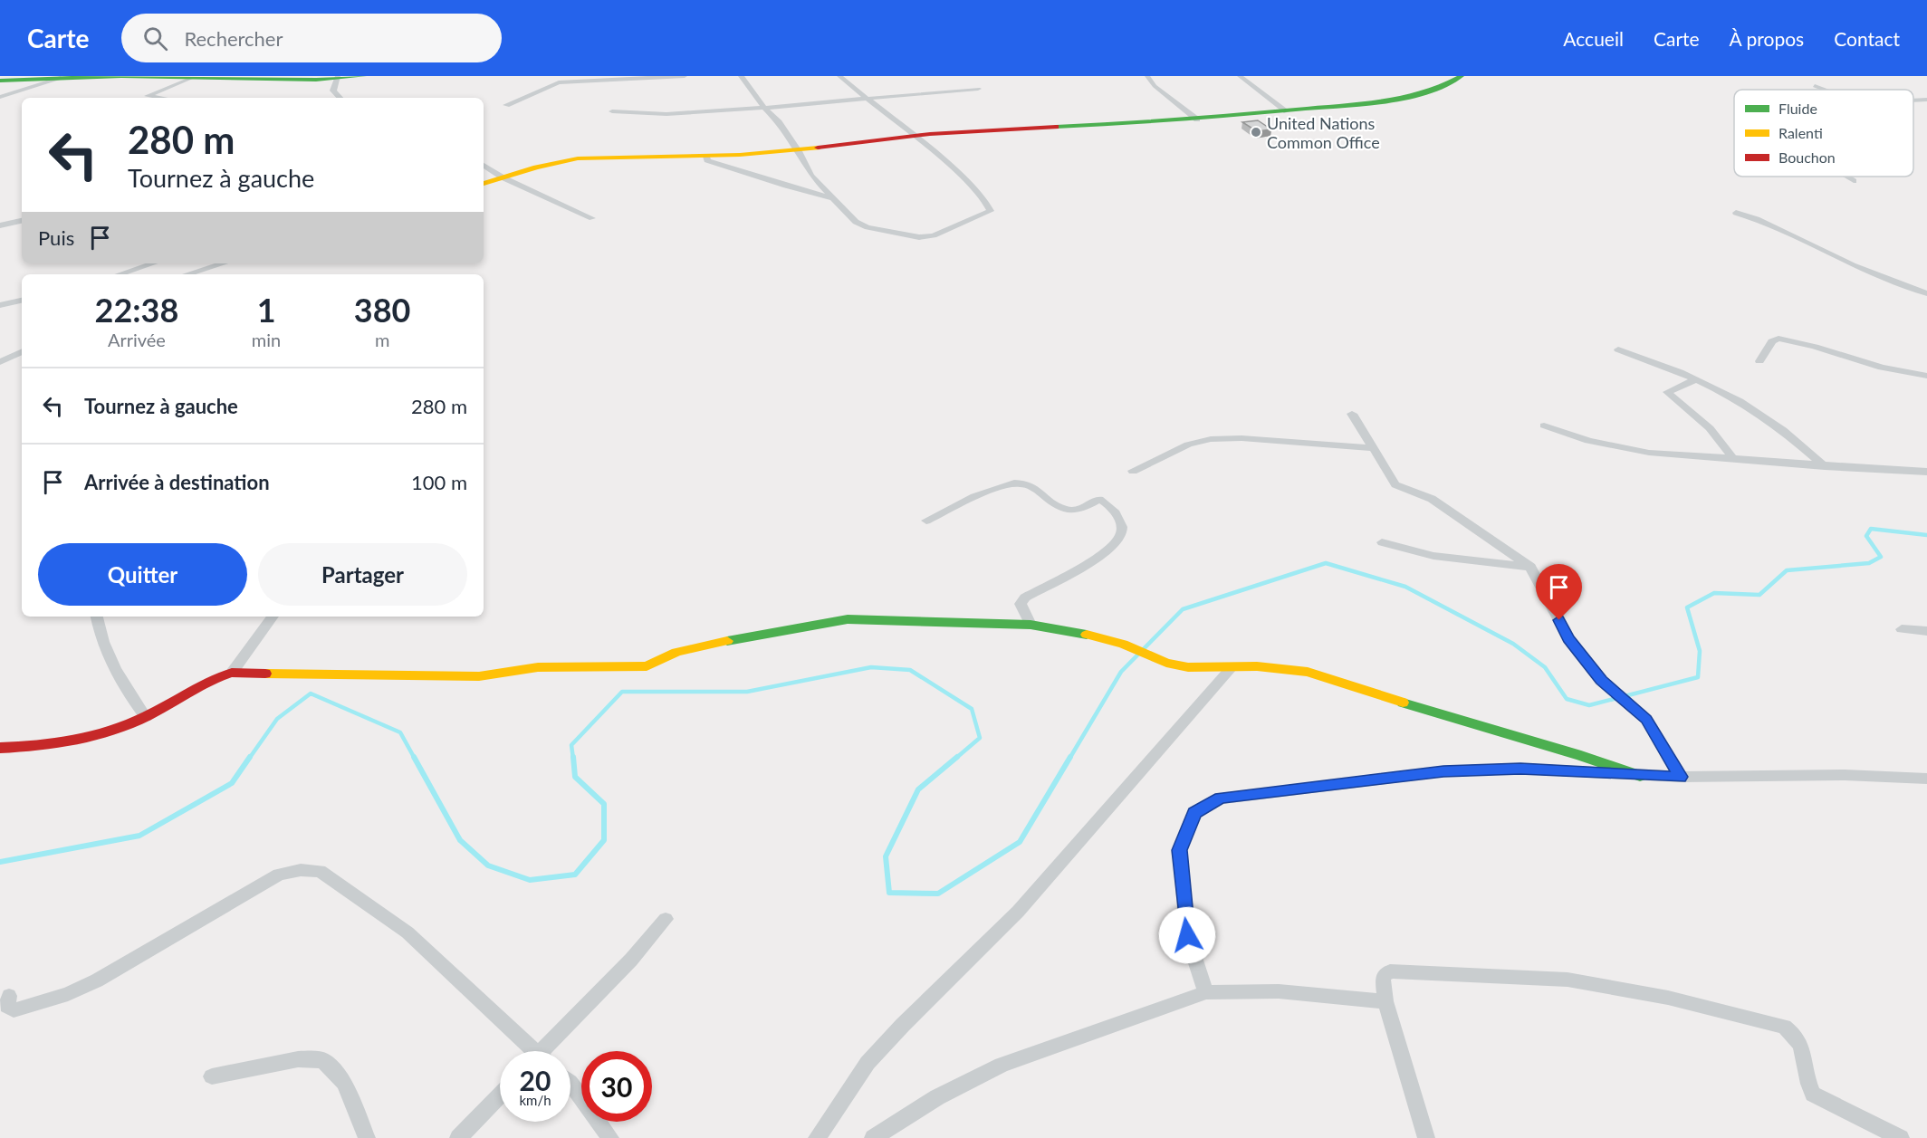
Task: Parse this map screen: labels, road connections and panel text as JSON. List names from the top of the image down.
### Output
{
  "places": ["United Nations Common Office"],
  "legend": ["Fluide", "Ralenti", "Bouchon"],
  "page": {
    "header": "Carte",
    "search": "Rechercher",
    "nav": [
      "Accueil",
      "Carte",
      "À propos",
      "Contact"
    ],
    "turn": ["280 m", "Tournez à gauche"],
    "then": "Puis",
    "eta": [
      "22:38",
      "Arrivée",
      "1",
      "min",
      "380",
      "m"
    ],
    "list": [
      {
        "name": "Tournez à gauche",
        "value": "280 m"
      },
      {
        "name": "Arrivée à destination",
        "value": "100 m"
      }
    ],
    "buttons": ["Quitter", "Partager"],
    "speed": "20 km/h",
    "limit": "30"
  }
}
